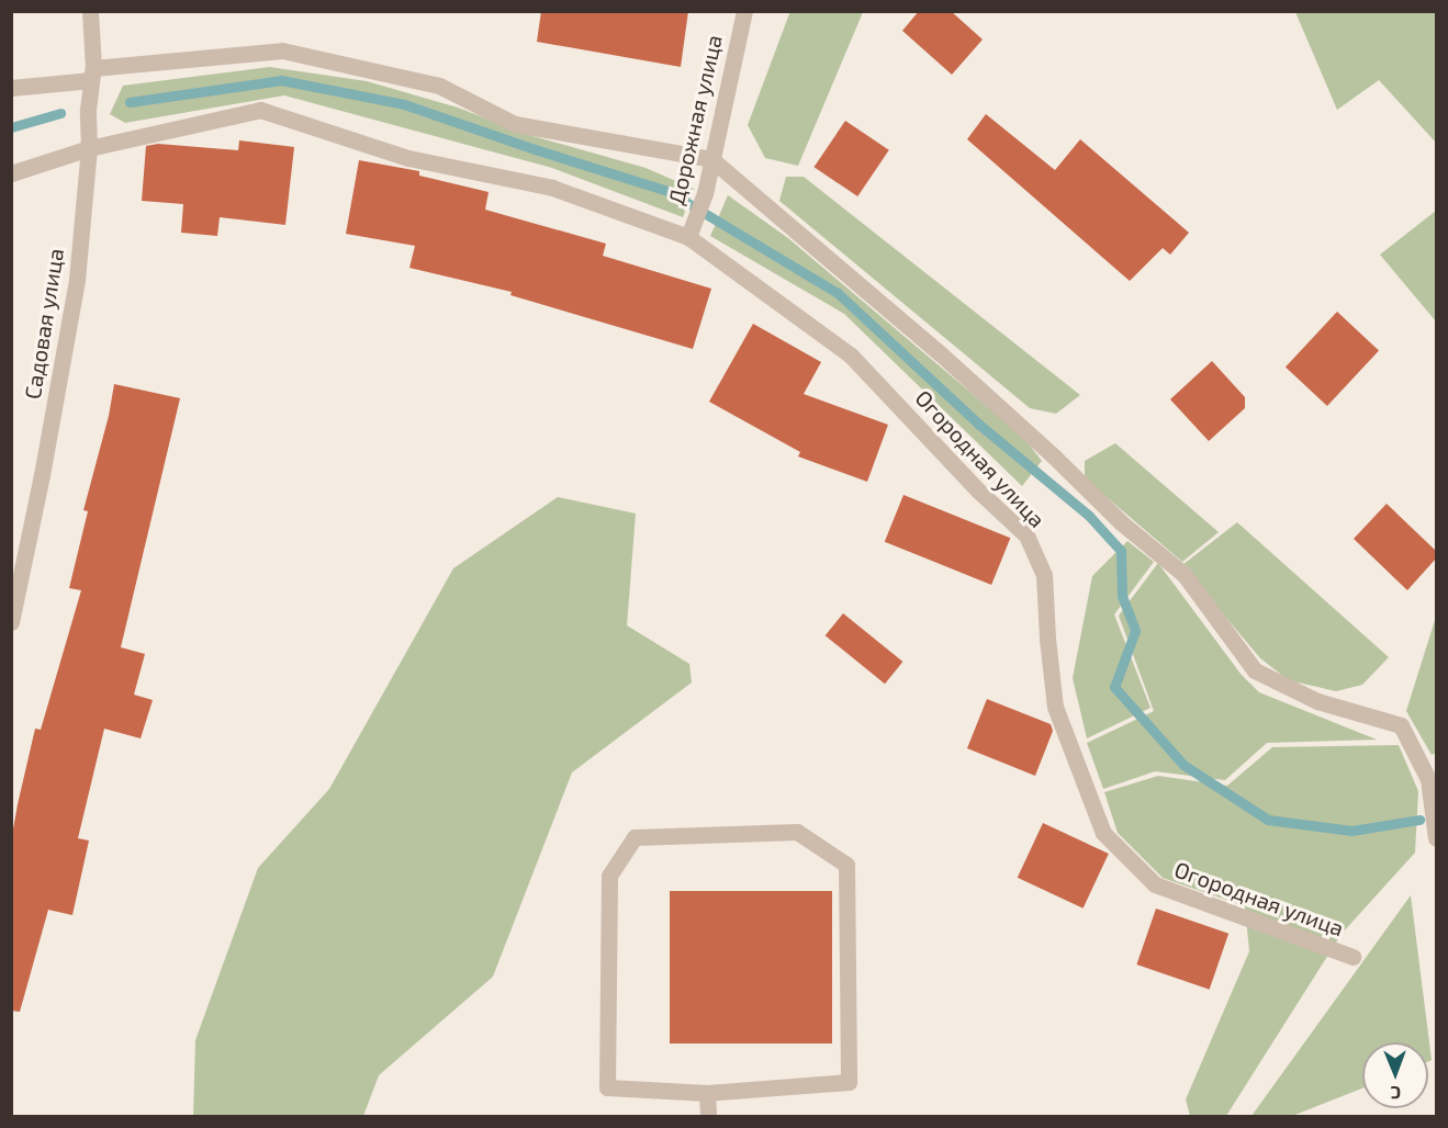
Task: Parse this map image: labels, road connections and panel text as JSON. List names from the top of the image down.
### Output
{
  "streets": {
    "street": ["Дорожная улица", "Садовая улица", "Огородная улица"]
  },
  "crossings": [
    ["Дорожная улица", "Огородная улица"],
    ["Садовая улица", "Огородная улица"]
  ],
  "north": "bottom"
}
